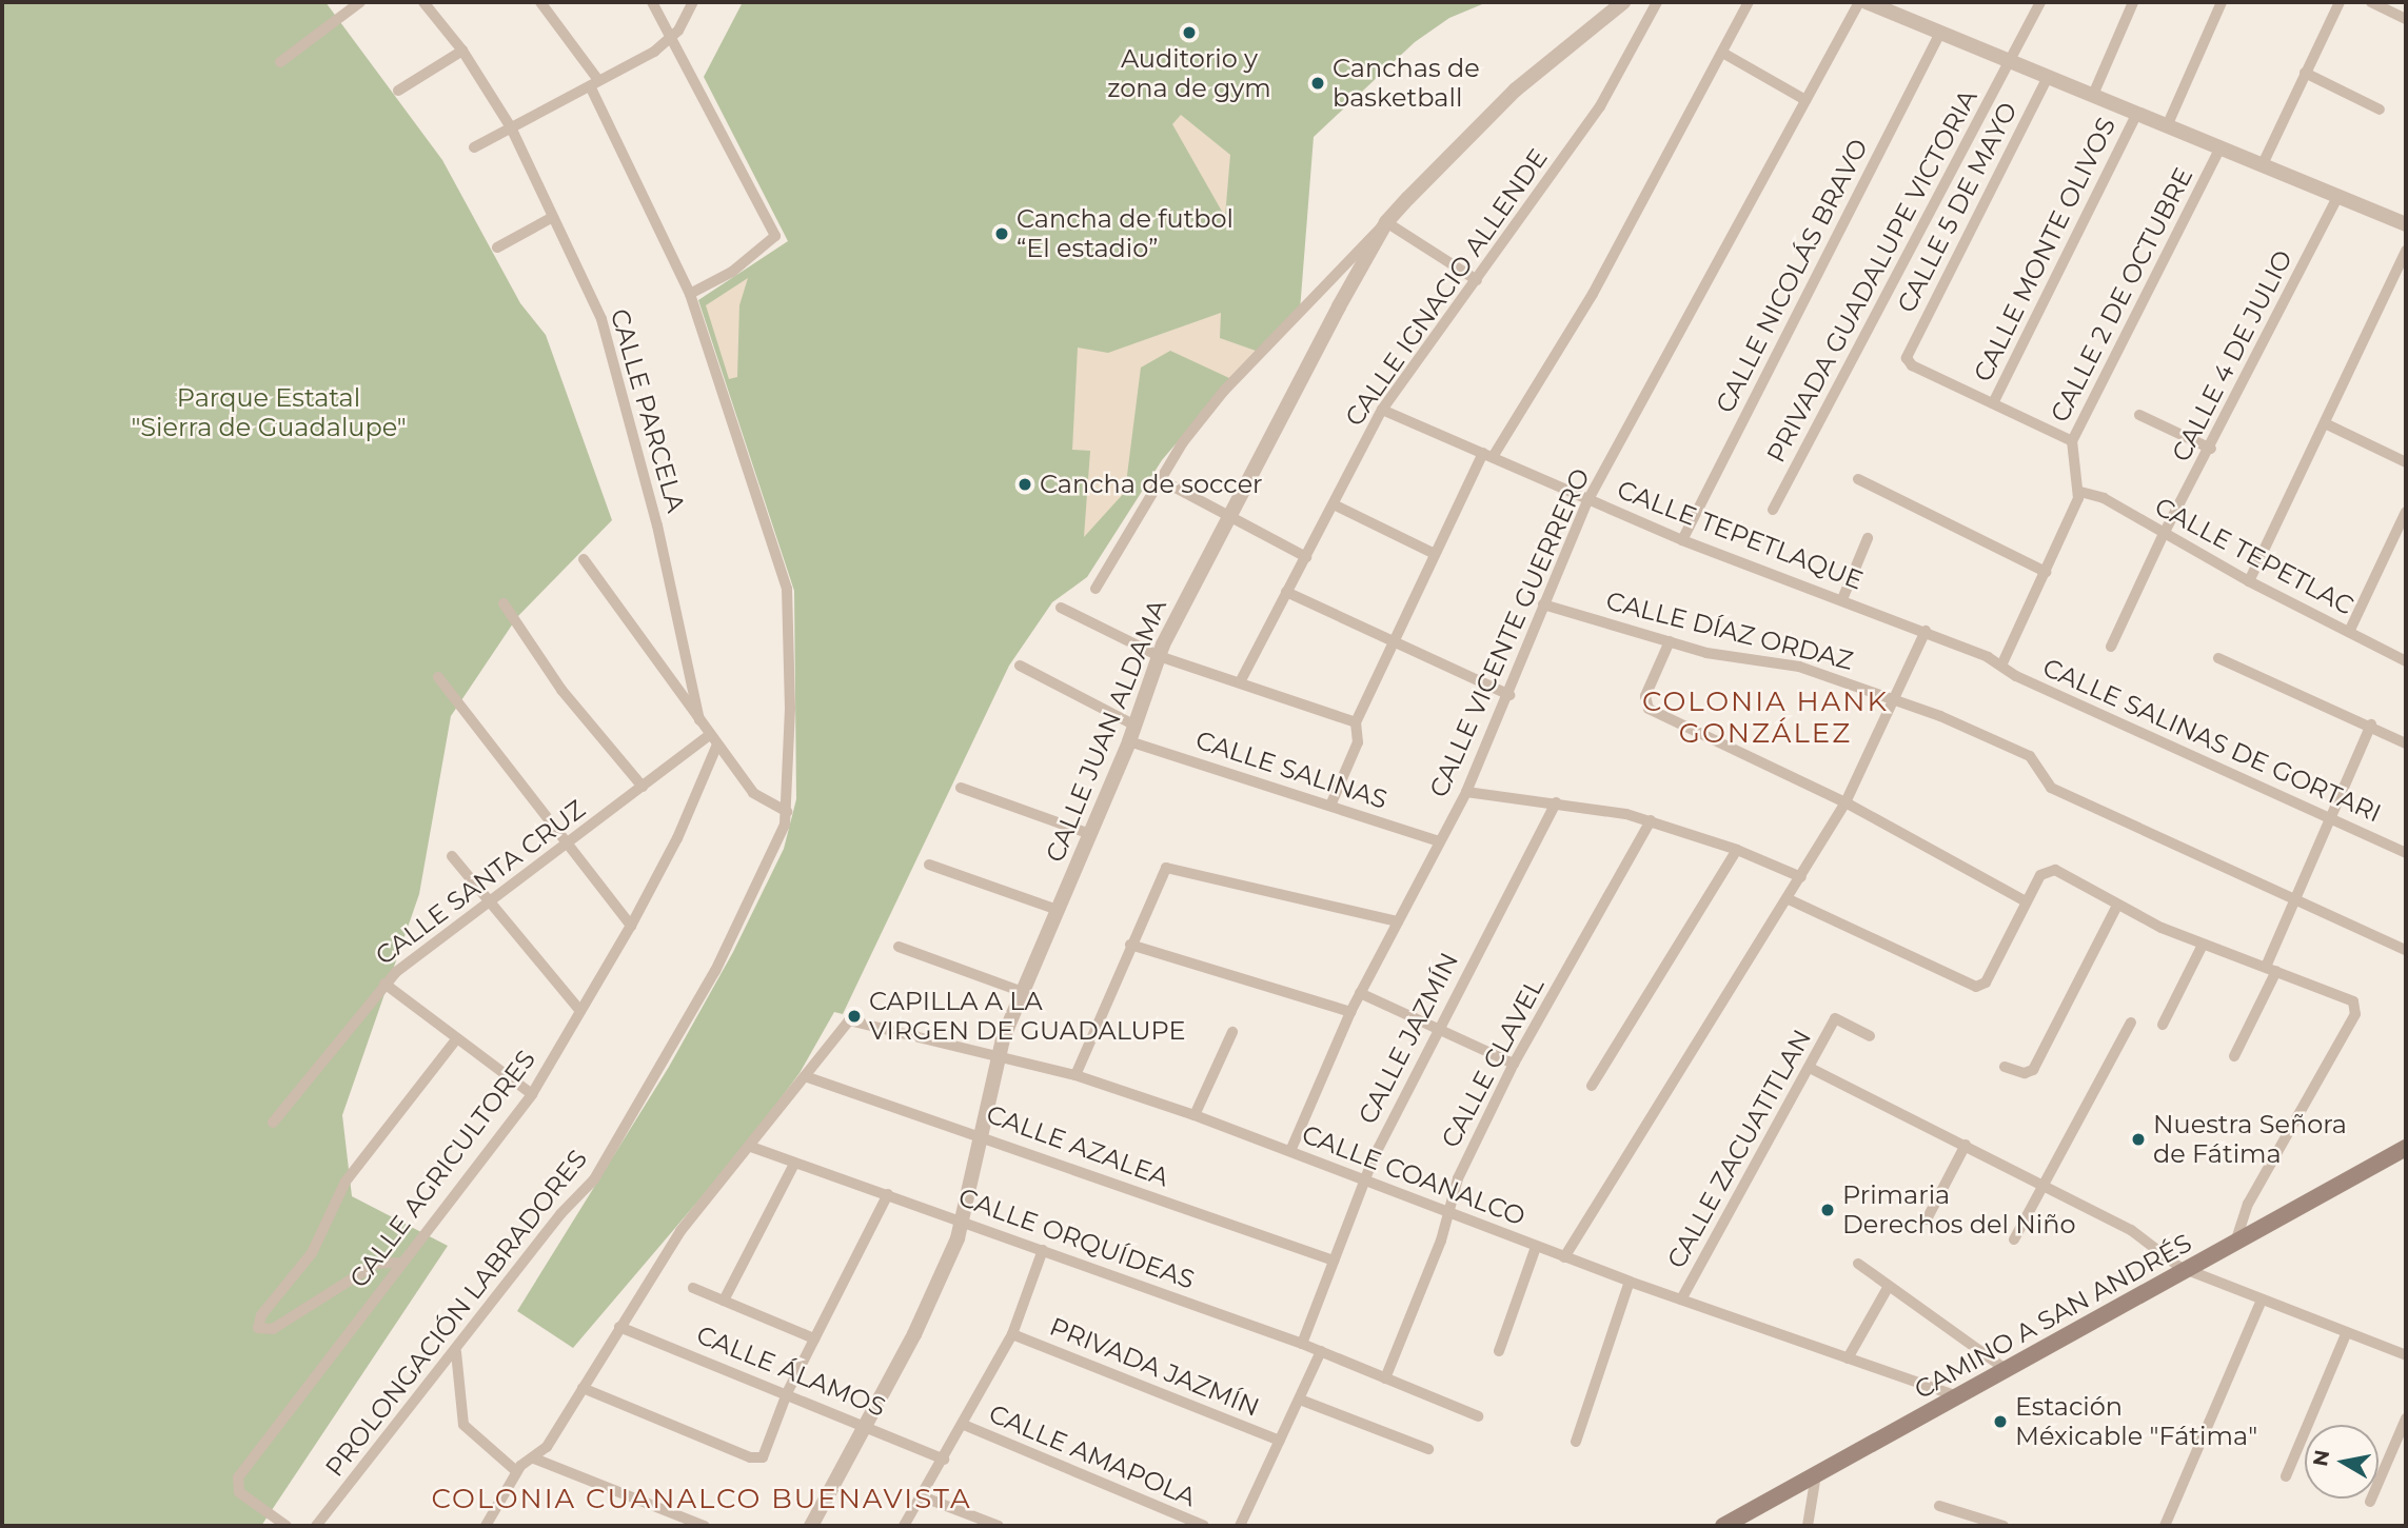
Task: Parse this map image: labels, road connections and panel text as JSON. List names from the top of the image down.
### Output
{
  "streets": {
    "main road": ["CAMINO A SAN ANDRÉS"],
    "street": [
      "CALLE 5 DE MAYO",
      "CALLE MONTE OLIVOS",
      "CALLE NICOLÁS BRAVO",
      "PRIVADA GUADALUPE VICTORIA",
      "CALLE IGNACIO ALLENDE",
      "CALLE 2 DE OCTUBRE",
      "CALLE 4 DE JULIO",
      "CALLE PARCELA",
      "CALLE TEPETLAQUE",
      "CALLE TEPETLAC",
      "CALLE DÍAZ ORDAZ",
      "CALLE VICENTE GUERRERO",
      "CALLE JUAN ALDAMA",
      "CALLE SALINAS DE GORTARI",
      "CALLE SALINAS",
      "CALLE SANTA CRUZ",
      "CALLE JAZMÍN",
      "CALLE CLAVEL",
      "CALLE AZALEA",
      "CALLE ZACUATITLAN",
      "CALLE AGRICULTORES",
      "CALLE COANALCO",
      "CALLE ORQUÍDEAS",
      "PROLONGACIÓN LABRADORES",
      "PRIVADA JAZMÍN",
      "CALLE ÁLAMOS",
      "CALLE AMAPOLA"
    ]
  },
  "crossings": [
    ["CALLE 5 DE MAYO", "CALLE MONTE OLIVOS"],
    ["CALLE NICOLÁS BRAVO", "CALLE TEPETLAQUE"],
    ["CALLE IGNACIO ALLENDE", "CALLE TEPETLAQUE"],
    ["CALLE 2 DE OCTUBRE", "CALLE TEPETLAC"],
    ["CALLE 4 DE JULIO", "CALLE TEPETLAC"],
    ["CALLE TEPETLAQUE", "CALLE VICENTE GUERRERO"],
    ["CALLE TEPETLAQUE", "CALLE SALINAS DE GORTARI"],
    ["CALLE DÍAZ ORDAZ", "CALLE VICENTE GUERRERO"],
    ["CALLE VICENTE GUERRERO", "CALLE SALINAS"],
    ["CALLE VICENTE GUERRERO", "CALLE COANALCO"],
    ["CALLE JUAN ALDAMA", "CALLE SALINAS"],
    ["CALLE JUAN ALDAMA", "CALLE AZALEA"],
    ["CALLE JUAN ALDAMA", "CALLE COANALCO"],
    ["CALLE JUAN ALDAMA", "CALLE ORQUÍDEAS"],
    ["CALLE JUAN ALDAMA", "CALLE ÁLAMOS"],
    ["CALLE SANTA CRUZ", "CALLE AGRICULTORES"],
    ["CALLE JAZMÍN", "CALLE AZALEA"],
    ["CALLE JAZMÍN", "CALLE COANALCO"],
    ["CALLE JAZMÍN", "CALLE ORQUÍDEAS"],
    ["CALLE CLAVEL", "CALLE COANALCO"],
    ["CALLE CLAVEL", "CALLE ORQUÍDEAS"],
    ["CALLE AZALEA", "CALLE COANALCO"],
    ["CALLE ZACUATITLAN", "CALLE COANALCO"],
    ["CALLE COANALCO", "CAMINO A SAN ANDRÉS"]
  ],
  "districts": ["COLONIA HANK GONZÁLEZ", "COLONIA CUANALCO BUENAVISTA"],
  "parks": ["Parque Estatal \"Sierra de Guadalupe\""],
  "places": [
    "Auditorio y zona de gym",
    "Canchas de basketball",
    "Cancha de futbol “El estadio”",
    "Cancha de soccer",
    "CAPILLA A LA VIRGEN DE GUADALUPE",
    "Nuestra Señora de Fátima",
    "Primaria Derechos del Niño",
    "Estación Méxicable \"Fátima\""
  ],
  "north": "left"
}
